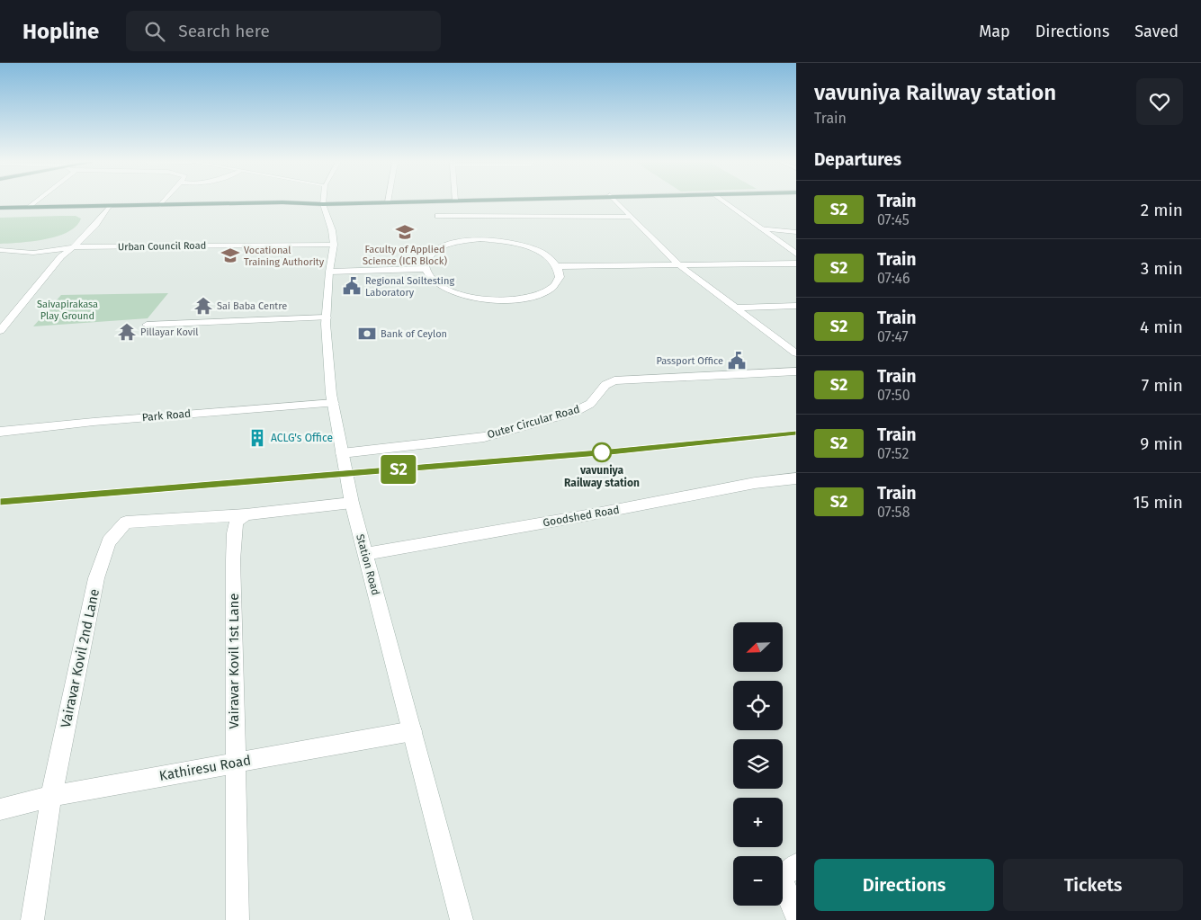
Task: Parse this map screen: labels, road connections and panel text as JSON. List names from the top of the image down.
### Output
{
  "streets": {
    "street": [
      "Urban Council Road",
      "Park Road",
      "Outer Circular Road",
      "Goodshed Road",
      "Station Road",
      "Vairavar Kovil 2nd Lane",
      "Vairavar Kovil 1st Lane",
      "Kathiresu Road"
    ]
  },
  "crossings": [
    ["Urban Council Road", "Station Road"],
    ["Park Road", "Station Road"],
    ["Outer Circular Road", "Station Road"],
    ["Goodshed Road", "Station Road"],
    ["Station Road", "Kathiresu Road"],
    ["Vairavar Kovil 2nd Lane", "Vairavar Kovil 1st Lane"],
    ["Vairavar Kovil 2nd Lane", "Kathiresu Road"],
    ["Vairavar Kovil 1st Lane", "Kathiresu Road"]
  ],
  "parks": ["Saivapirakasa Play Ground"],
  "places": {
    "school or university": ["Faculty of Applied Science (ICR Block)", "Vocational Training Authority"],
    "public building": ["Regional Soiltesting Laboratory", "Passport Office"],
    "temple": ["Sai Baba Centre", "Pillayar Kovil"],
    "bank": ["Bank of Ceylon"],
    "building": ["ACLG's Office"],
    "other": ["vavuniya Railway station"]
  },
  "north": "bottom left",
  "page": {
    "header": "Hopline",
    "search": "Search here",
    "nav": ["Map", "Directions", "Saved"],
    "on_map": "S2",
    "heading": [
      ["vavuniya Railway station", "Train"],
      "Departures"
    ],
    "list": [
      {
        "mark": "S2",
        "name": "Train",
        "note": "07:45",
        "value": "2 min"
      },
      {
        "mark": "S2",
        "name": "Train",
        "note": "07:46",
        "value": "3 min"
      },
      {
        "mark": "S2",
        "name": "Train",
        "note": "07:47",
        "value": "4 min"
      },
      {
        "mark": "S2",
        "name": "Train",
        "note": "07:50",
        "value": "7 min"
      },
      {
        "mark": "S2",
        "name": "Train",
        "note": "07:52",
        "value": "9 min"
      },
      {
        "mark": "S2",
        "name": "Train",
        "note": "07:58",
        "value": "15 min"
      }
    ],
    "map_buttons": ["+", "−"],
    "buttons": ["Directions", "Tickets"]
  }
}
